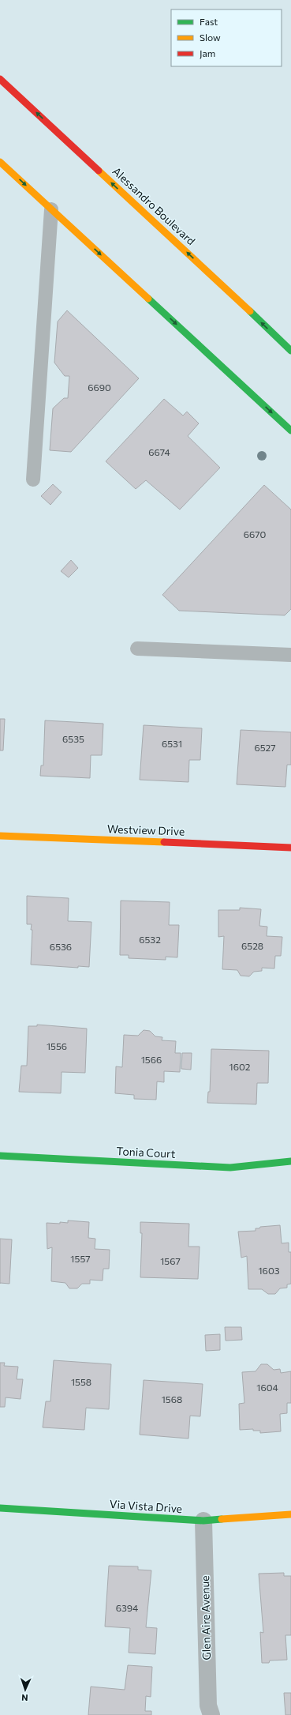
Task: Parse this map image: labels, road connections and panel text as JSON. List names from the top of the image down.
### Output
{
  "streets": {
    "street": [
      "Alessandro Boulevard",
      "Westview Drive",
      "Tonia Court",
      "Via Vista Drive",
      "Glen Aire Avenue"
    ]
  },
  "crossings": [
    ["Via Vista Drive", "Glen Aire Avenue"]
  ],
  "house_numbers": [
    "6690",
    "6674",
    "6670",
    "6535",
    "6531",
    "6527",
    "6532",
    "6528",
    "6536",
    "1556",
    "1566",
    "1602",
    "1557",
    "1567",
    "1603",
    "1558",
    "1604",
    "1568",
    "6394"
  ],
  "legend": ["Fast", "Slow", "Jam"],
  "north": "bottom"
}
